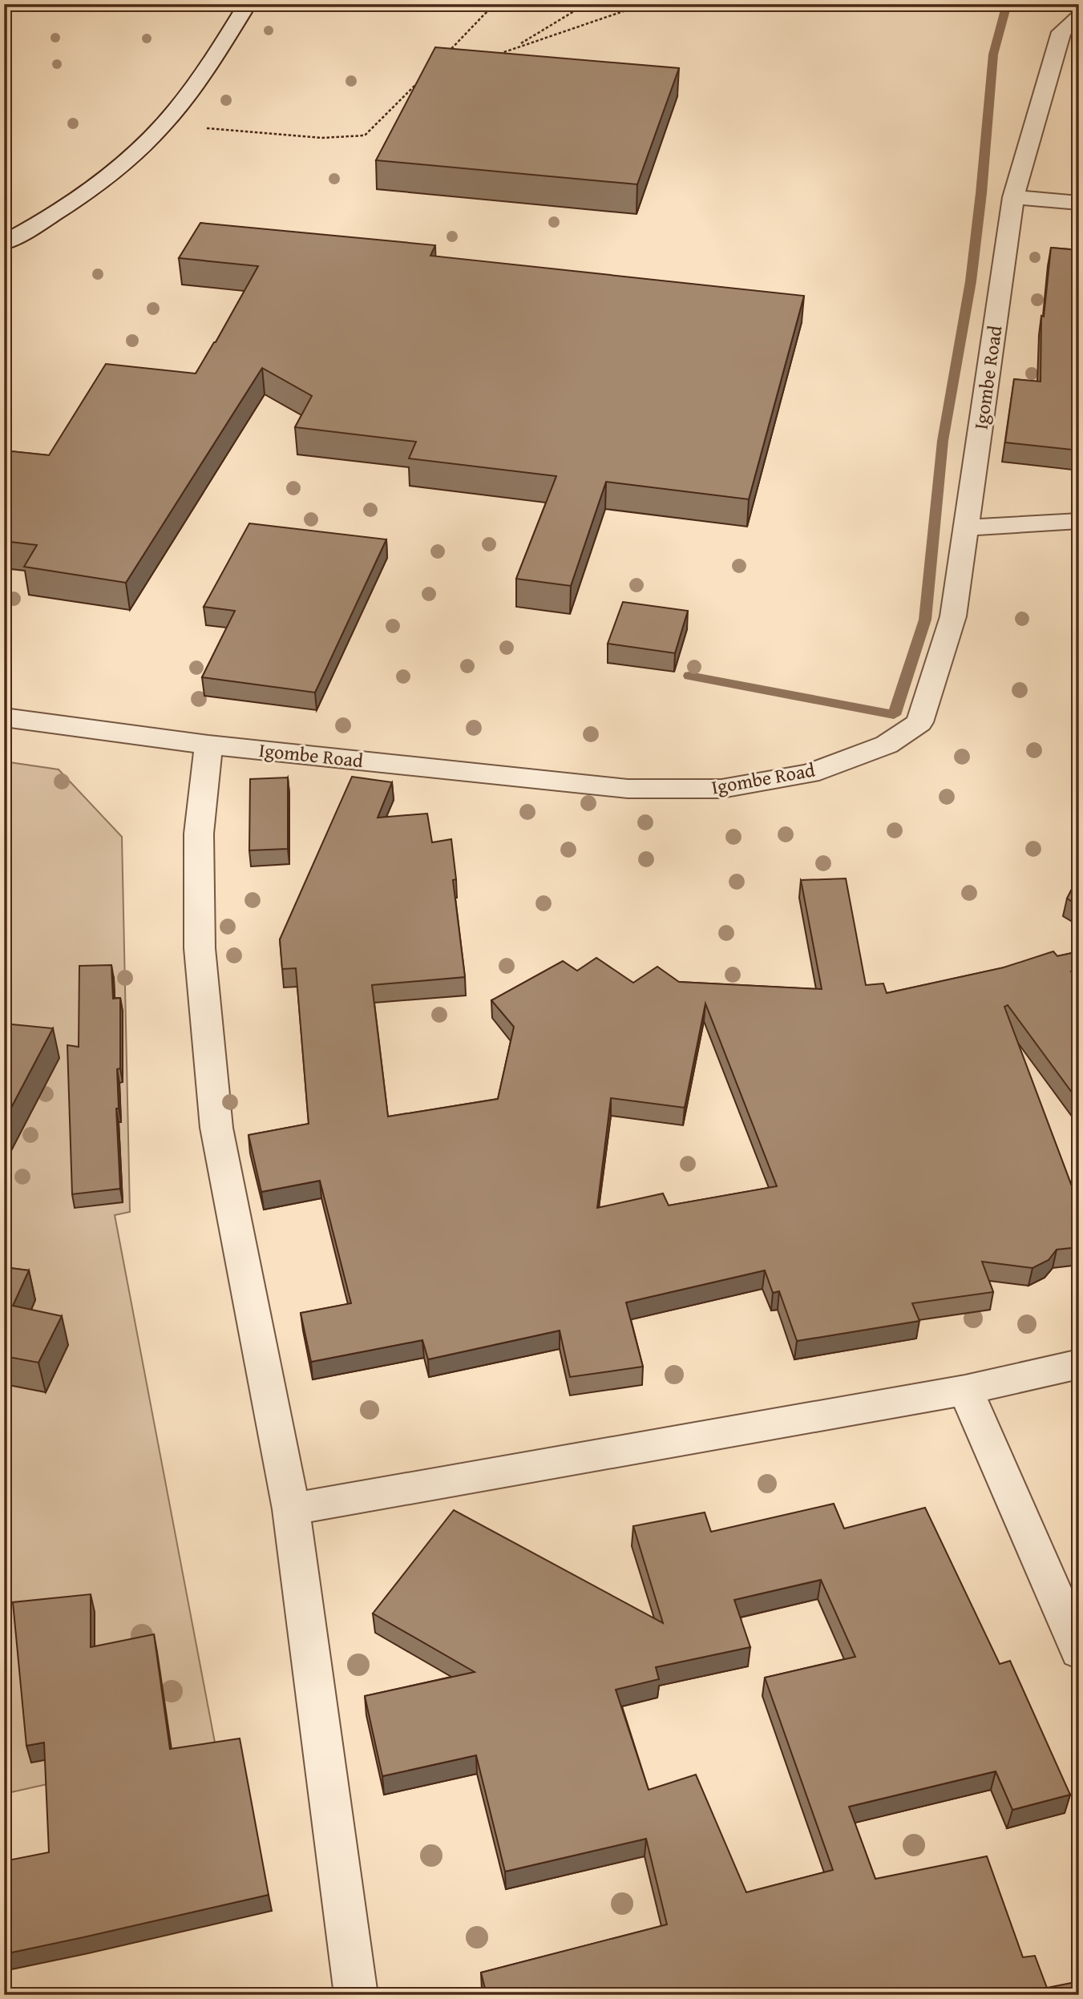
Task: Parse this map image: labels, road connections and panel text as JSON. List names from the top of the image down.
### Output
{
  "streets": {
    "street": ["Igombe Road"]
  }
}
